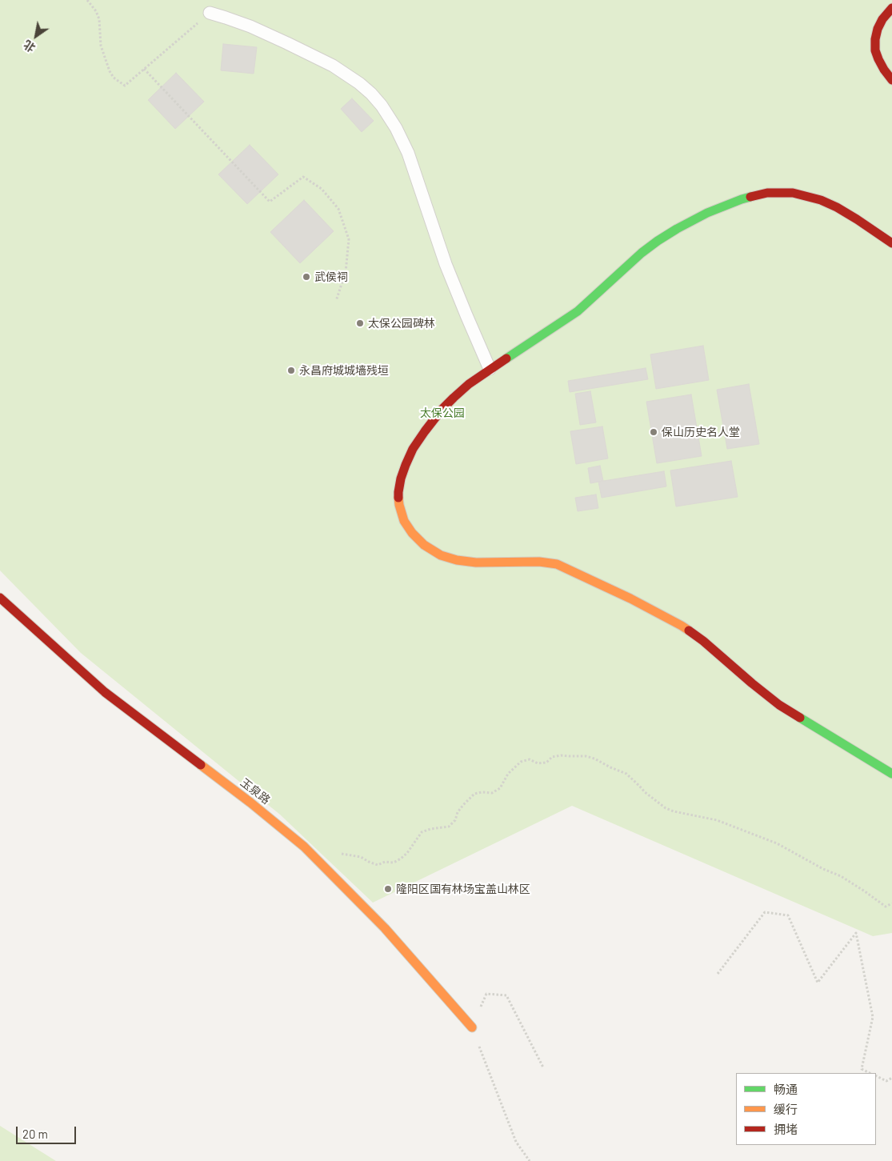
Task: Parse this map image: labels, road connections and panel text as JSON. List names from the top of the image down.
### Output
{
  "streets": {
    "street": ["玉泉路"]
  },
  "parks": ["太保公园"],
  "places": [
    "武侯祠",
    "太保公园碑林",
    "永昌府城城墙残垣",
    "保山历史名人堂",
    "隆阳区国有林场宝盖山林区"
  ],
  "legend": ["畅通", "缓行", "拥堵"],
  "scale_bar": "20 m",
  "north": "bottom left"
}
